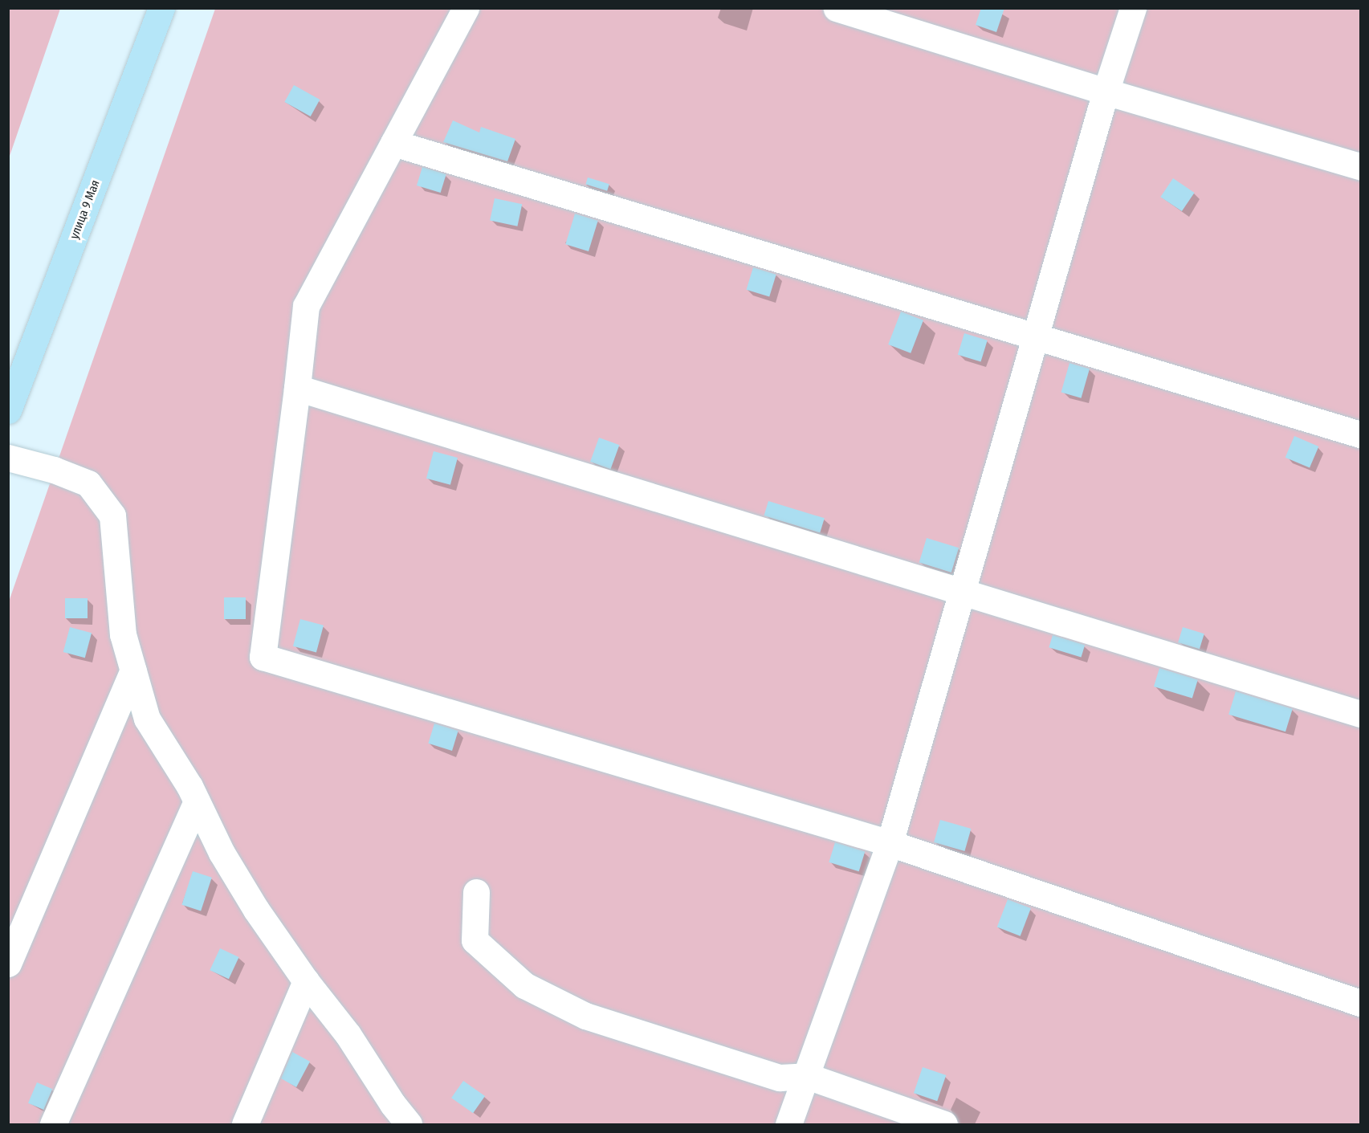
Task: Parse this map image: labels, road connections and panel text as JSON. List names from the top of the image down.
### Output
{
  "streets": {
    "main road": ["улица 9 Мая"]
  }
}
